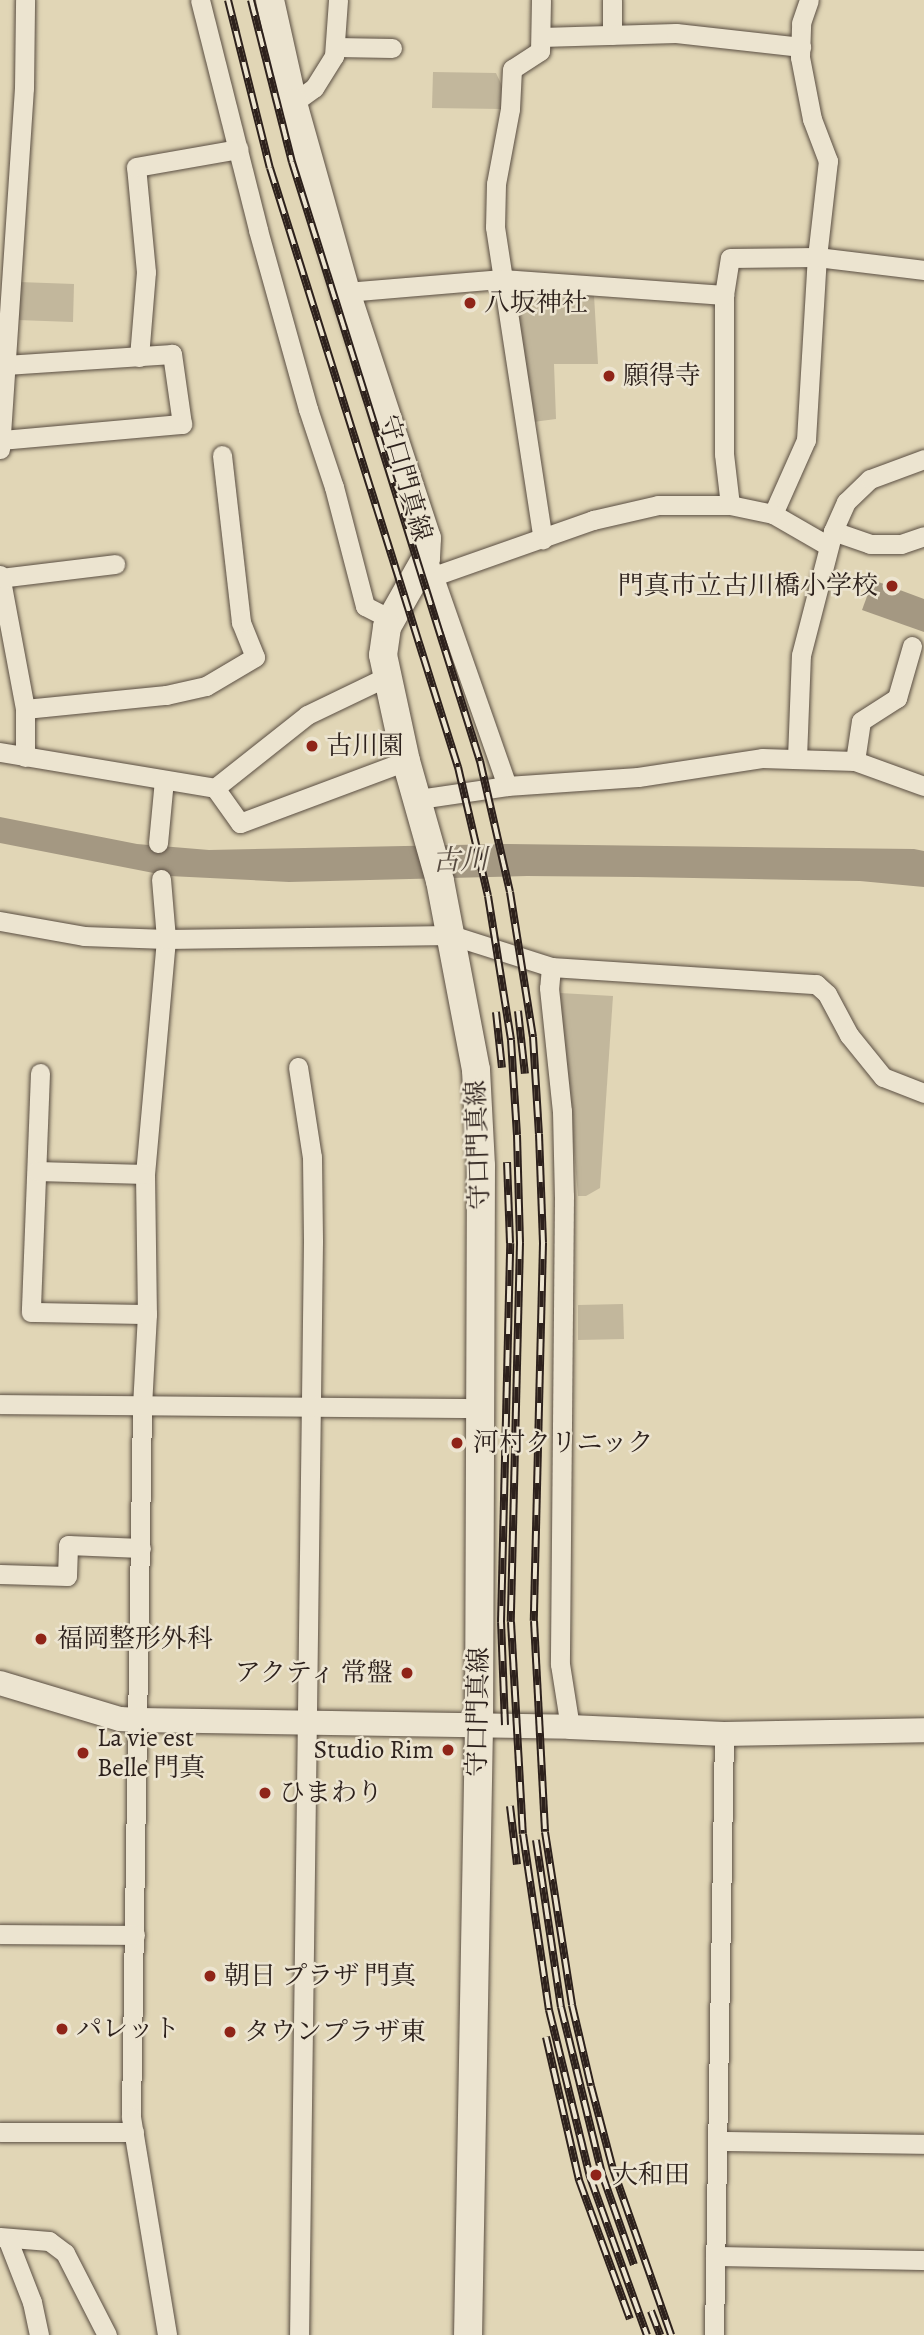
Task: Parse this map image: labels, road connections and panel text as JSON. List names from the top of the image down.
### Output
{
  "streets": {
    "main road": ["守口門真線"]
  },
  "water": ["古川"],
  "places": [
    "八坂神社",
    "願得寺",
    "門真市立古川橋小学校",
    "古川園",
    "河村クリニック",
    "福岡整形外科",
    "アクティ 常盤",
    "Studio Rim",
    "La vie est Belle 門真",
    "ひまわり",
    "朝日 プラザ 門真",
    "パレット",
    "タウンプラザ東",
    "大和田"
  ]
}
